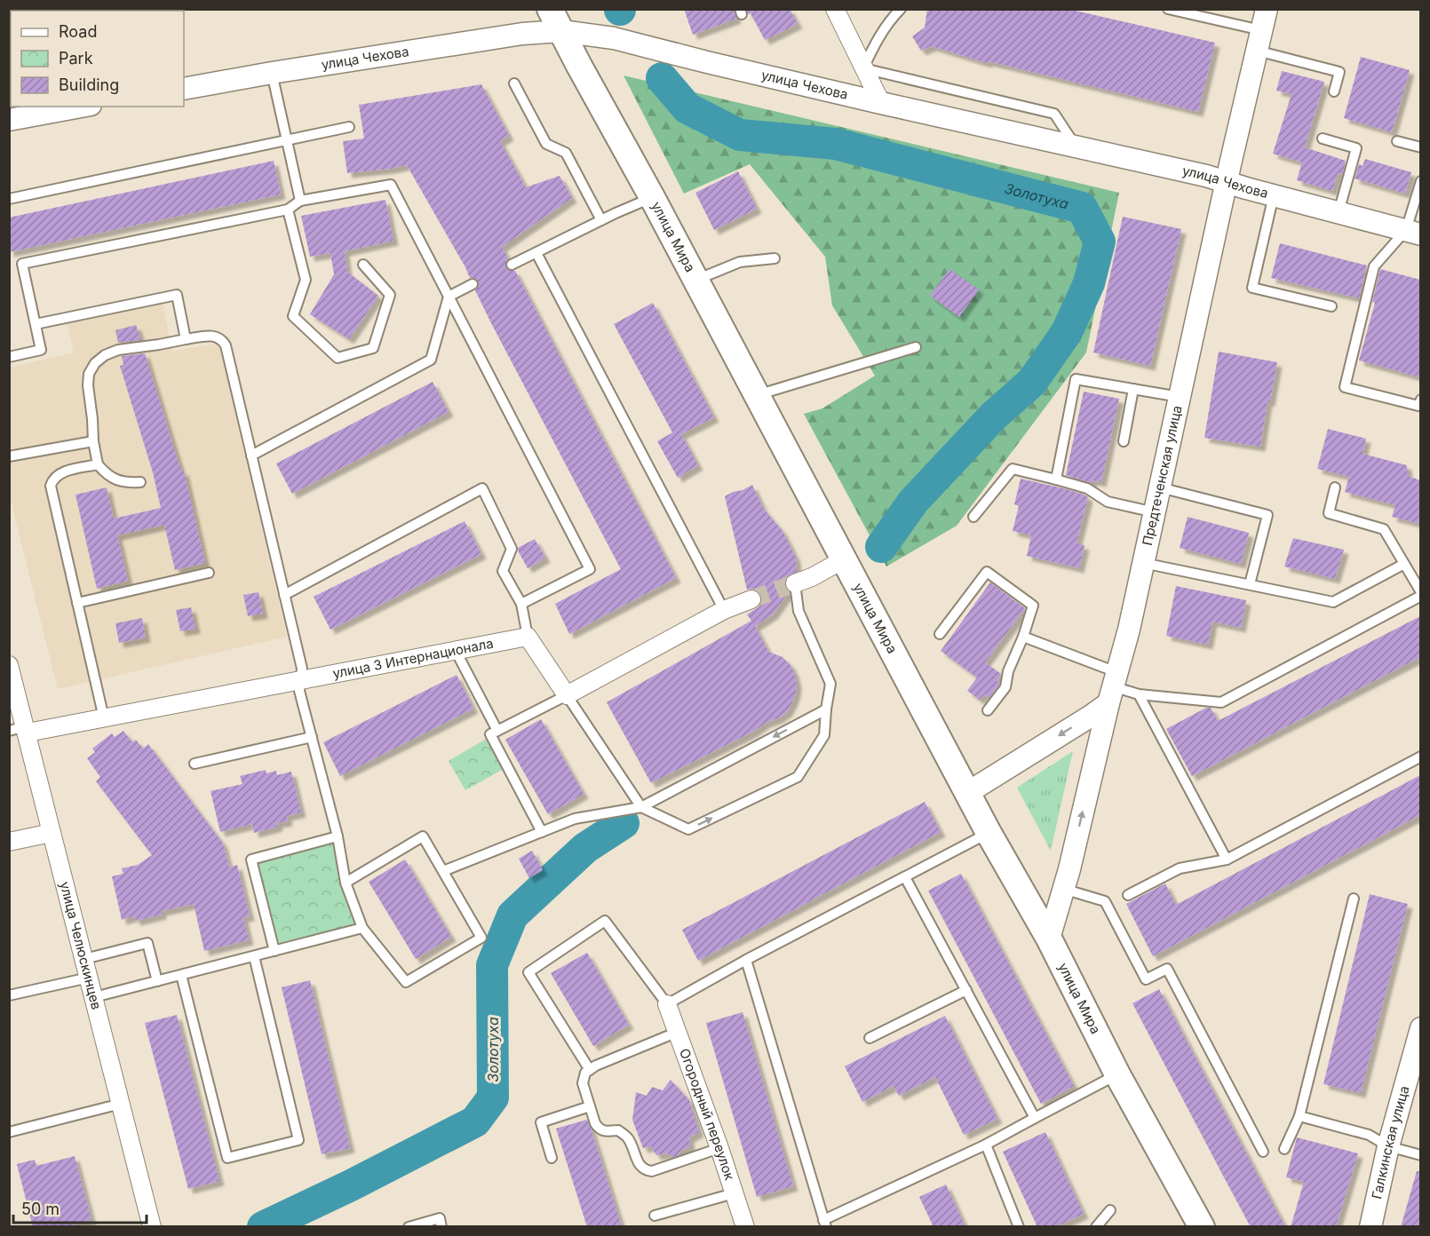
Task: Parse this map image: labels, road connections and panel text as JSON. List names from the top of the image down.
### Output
{
  "streets": {
    "main road": ["улица Мира"],
    "street": [
      "улица Чехова",
      "Предтеченская улица",
      "улица 3 Интернационала",
      "улица Челюскинцев",
      "Огородный переулок",
      "Галкинская улица"
    ]
  },
  "crossings": [
    ["улица Чехова", "улица Мира"],
    ["улица Чехова", "Предтеченская улица"],
    ["улица Мира", "Предтеченская улица"],
    ["улица 3 Интернационала", "улица Челюскинцев"]
  ],
  "water": ["Золотуха"],
  "legend": ["Road", "Park", "Building"],
  "scale_bar": "50 m"
}
